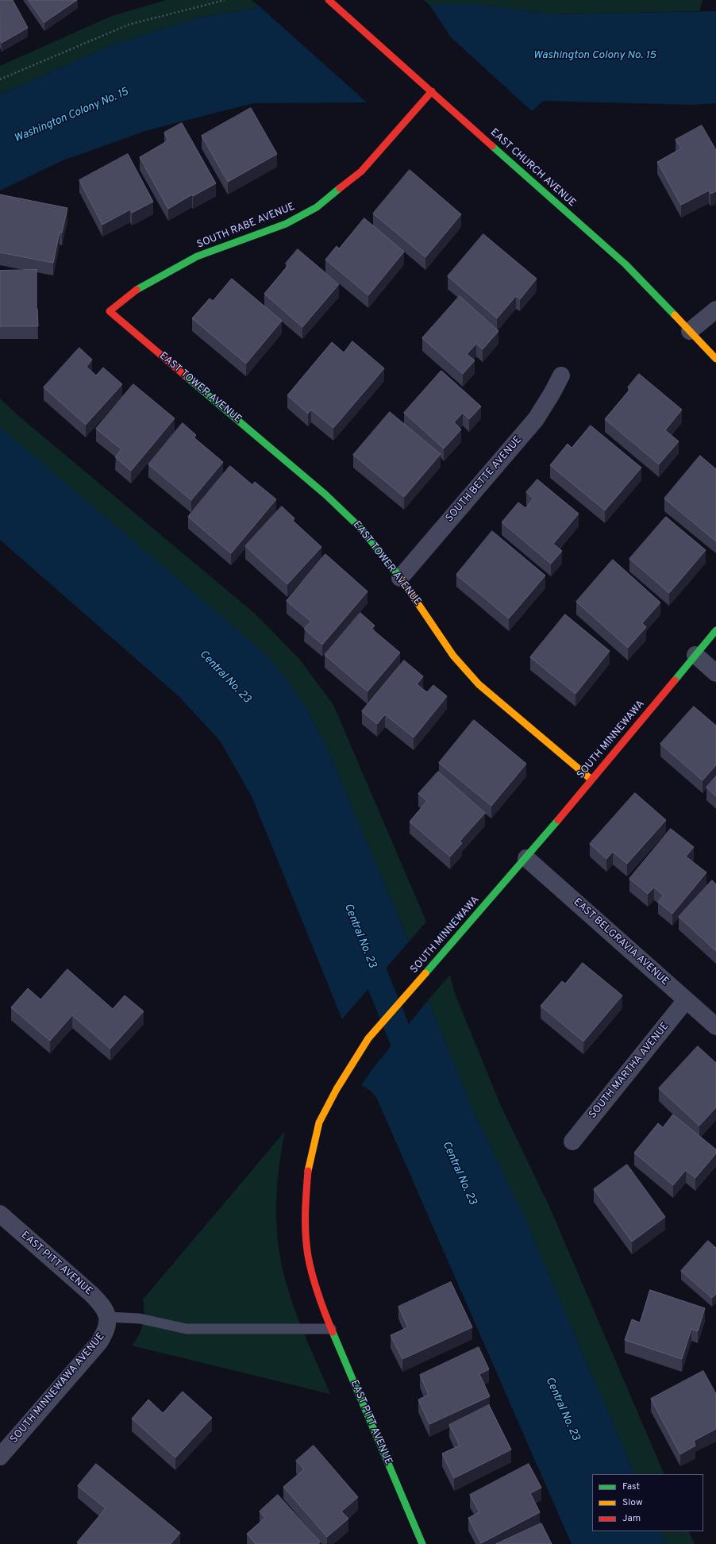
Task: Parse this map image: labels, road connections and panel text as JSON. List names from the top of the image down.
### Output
{
  "streets": {
    "street": [
      "EAST CHURCH AVENUE",
      "SOUTH RABE AVENUE",
      "EAST TOWER AVENUE",
      "SOUTH BETTE AVENUE",
      "SOUTH MINNEWAWA",
      "EAST BELGRAVIA AVENUE",
      "SOUTH MARTHA AVENUE",
      "EAST PITT AVENUE",
      "SOUTH MINNEWAWA AVENUE"
    ]
  },
  "crossings": [
    ["EAST CHURCH AVENUE", "SOUTH RABE AVENUE"],
    ["SOUTH RABE AVENUE", "EAST TOWER AVENUE"],
    ["EAST TOWER AVENUE", "SOUTH BETTE AVENUE"],
    ["EAST TOWER AVENUE", "SOUTH MINNEWAWA"],
    ["SOUTH MINNEWAWA", "EAST BELGRAVIA AVENUE"],
    ["SOUTH MINNEWAWA", "EAST PITT AVENUE"],
    ["EAST BELGRAVIA AVENUE", "SOUTH MARTHA AVENUE"],
    ["EAST PITT AVENUE", "SOUTH MINNEWAWA AVENUE"]
  ],
  "water": ["Washington Colony No. 15", "Central No. 23"],
  "legend": ["Fast", "Slow", "Jam"]
}
